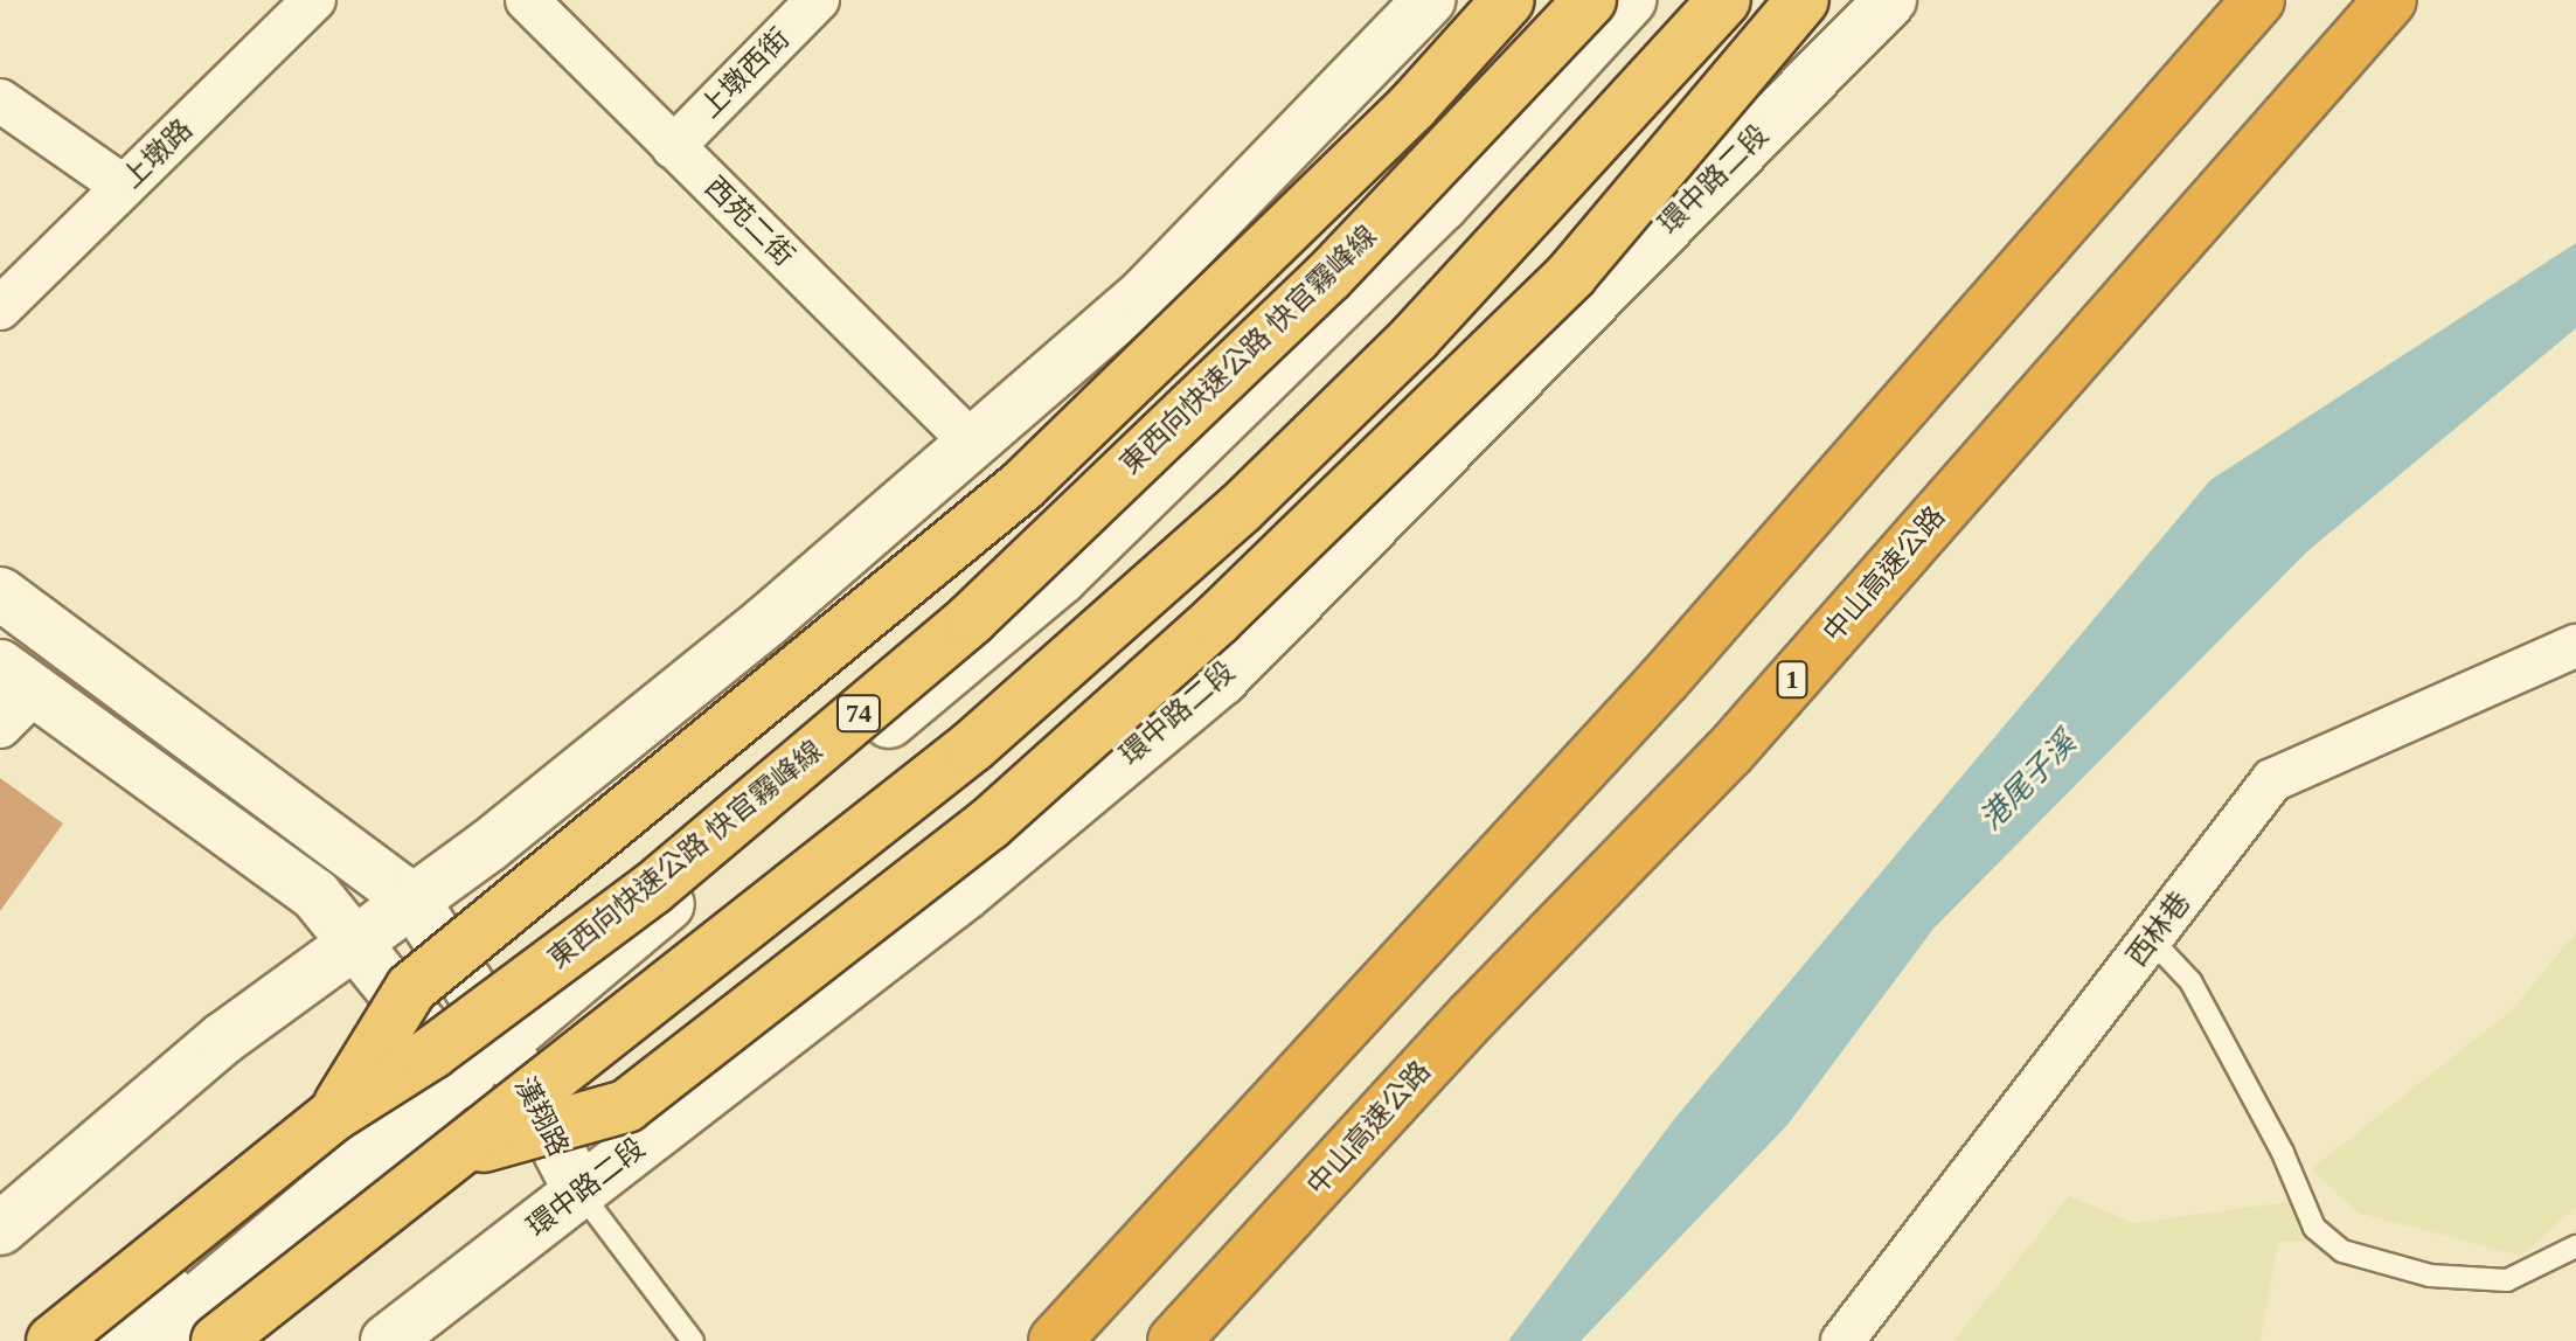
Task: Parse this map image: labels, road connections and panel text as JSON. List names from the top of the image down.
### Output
{
  "streets": {
    "highway": [
      "東西向快速公路 快官霧峰線",
      "中山高速公路",
      "1",
      "74"
    ],
    "street": [
      "上墩西街",
      "上墩路",
      "環中路二段",
      "西苑二街",
      "西林巷",
      "漢翔路"
    ]
  },
  "crossings": [
    ["上墩西街", "西苑二街"],
    ["環中路二段", "漢翔路"]
  ],
  "water": ["港尾子溪"]
}
